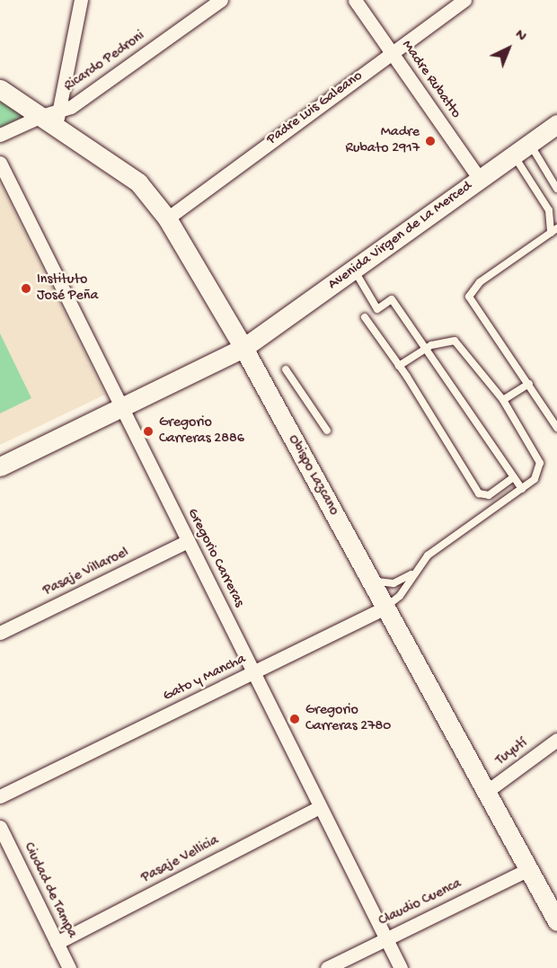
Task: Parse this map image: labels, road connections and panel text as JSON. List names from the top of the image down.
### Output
{
  "streets": {
    "main road": ["Avenida Virgen de La Merced", "Obispo Lazcano"],
    "street": [
      "Ricardo Pedroni",
      "Madre Rubatto",
      "Padre Luis Galeano",
      "Gregorio Carreras",
      "Pasaje Villaroel",
      "Gato y Mancha",
      "Tuyutí",
      "Pasaje Vellicia",
      "Ciudad de Tampa",
      "Claudio Cuenca"
    ]
  },
  "crossings": [
    ["Ricardo Pedroni", "Obispo Lazcano"],
    ["Madre Rubatto", "Padre Luis Galeano"],
    ["Madre Rubatto", "Avenida Virgen de La Merced"],
    ["Padre Luis Galeano", "Obispo Lazcano"],
    ["Avenida Virgen de La Merced", "Obispo Lazcano"],
    ["Obispo Lazcano", "Gato y Mancha"],
    ["Obispo Lazcano", "Tuyutí"],
    ["Obispo Lazcano", "Claudio Cuenca"],
    ["Gregorio Carreras", "Pasaje Villaroel"],
    ["Gregorio Carreras", "Gato y Mancha"],
    ["Gregorio Carreras", "Pasaje Vellicia"],
    ["Gregorio Carreras", "Claudio Cuenca"],
    ["Pasaje Vellicia", "Ciudad de Tampa"]
  ],
  "places": [
    "Madre Rubato 2917",
    "Instituto José Peña",
    "Gregorio Carreras 2886",
    "Gregorio Carreras 2780"
  ],
  "north": "top right"
}
